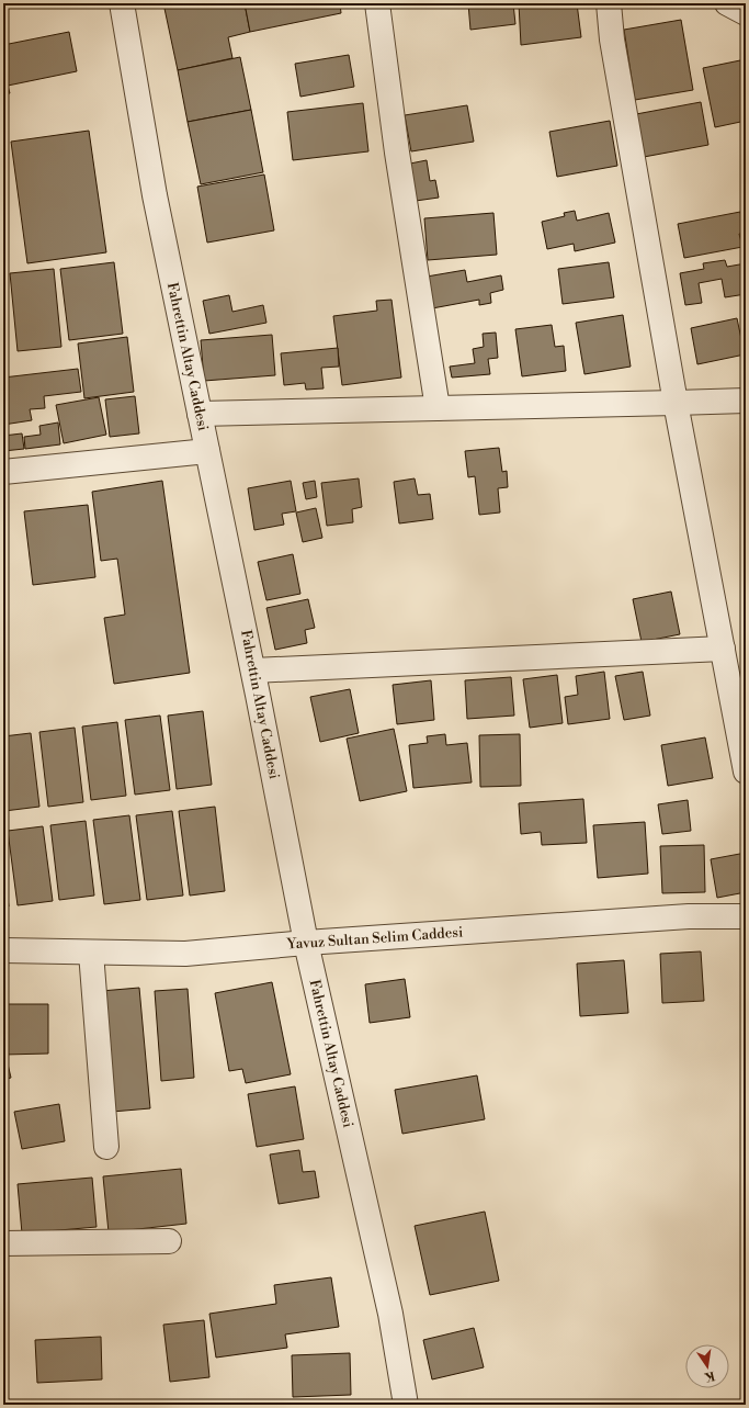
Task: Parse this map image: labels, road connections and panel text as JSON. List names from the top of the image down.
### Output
{
  "streets": {
    "street": ["Fahrettin Altay Caddesi", "Yavuz Sultan Selim Caddesi"]
  },
  "crossings": [
    ["Fahrettin Altay Caddesi", "Yavuz Sultan Selim Caddesi"]
  ],
  "north": "bottom"
}
